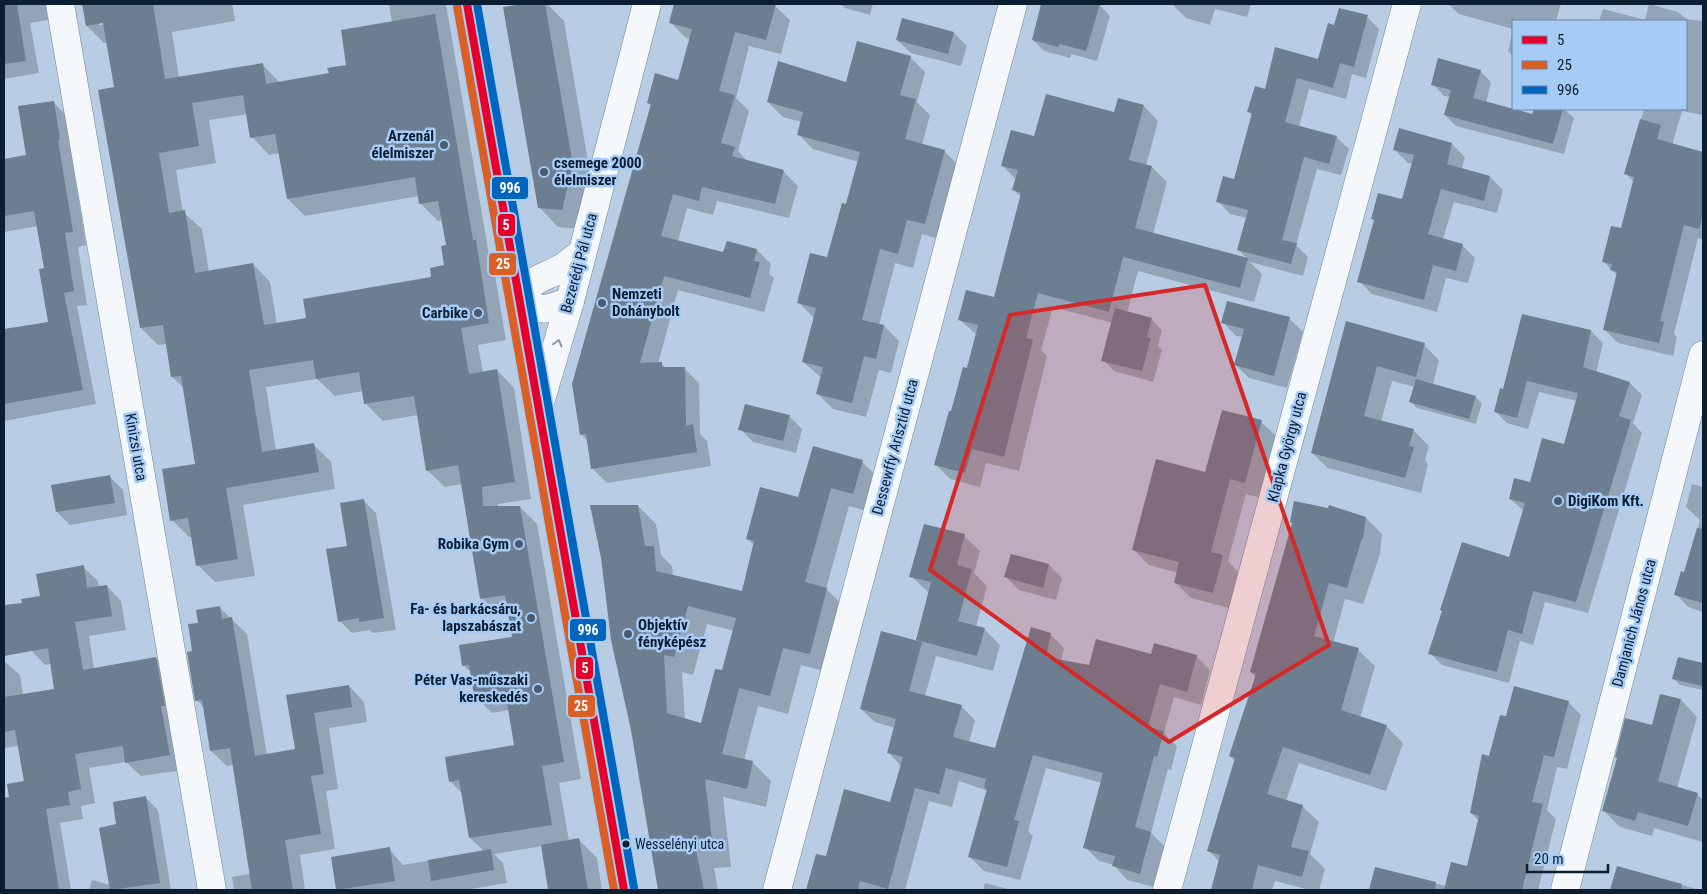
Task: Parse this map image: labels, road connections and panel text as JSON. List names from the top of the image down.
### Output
{
  "streets": {
    "street": [
      "Bezerédj Pál utca",
      "Kinizsi utca",
      "Dessewffy Arisztid utca",
      "Klapka György utca",
      "Damjanich János utca"
    ]
  },
  "places": [
    "Arzenál élelmiszer",
    "csemege 2000 élelmiszer",
    "Nemzeti Dohánybolt",
    "Carbike",
    "DigiKom Kft.",
    "Robika Gym",
    "Fa- és barkácsáru, lapszabászat",
    "Objektív fényképész",
    "Péter Vas-műszaki kereskedés",
    "Wesselényi utca"
  ],
  "lines": ["transit line 5", "transit line 996", "transit line 25"],
  "legend": ["5", "25", "996"],
  "scale_bar": "20 m"
}
